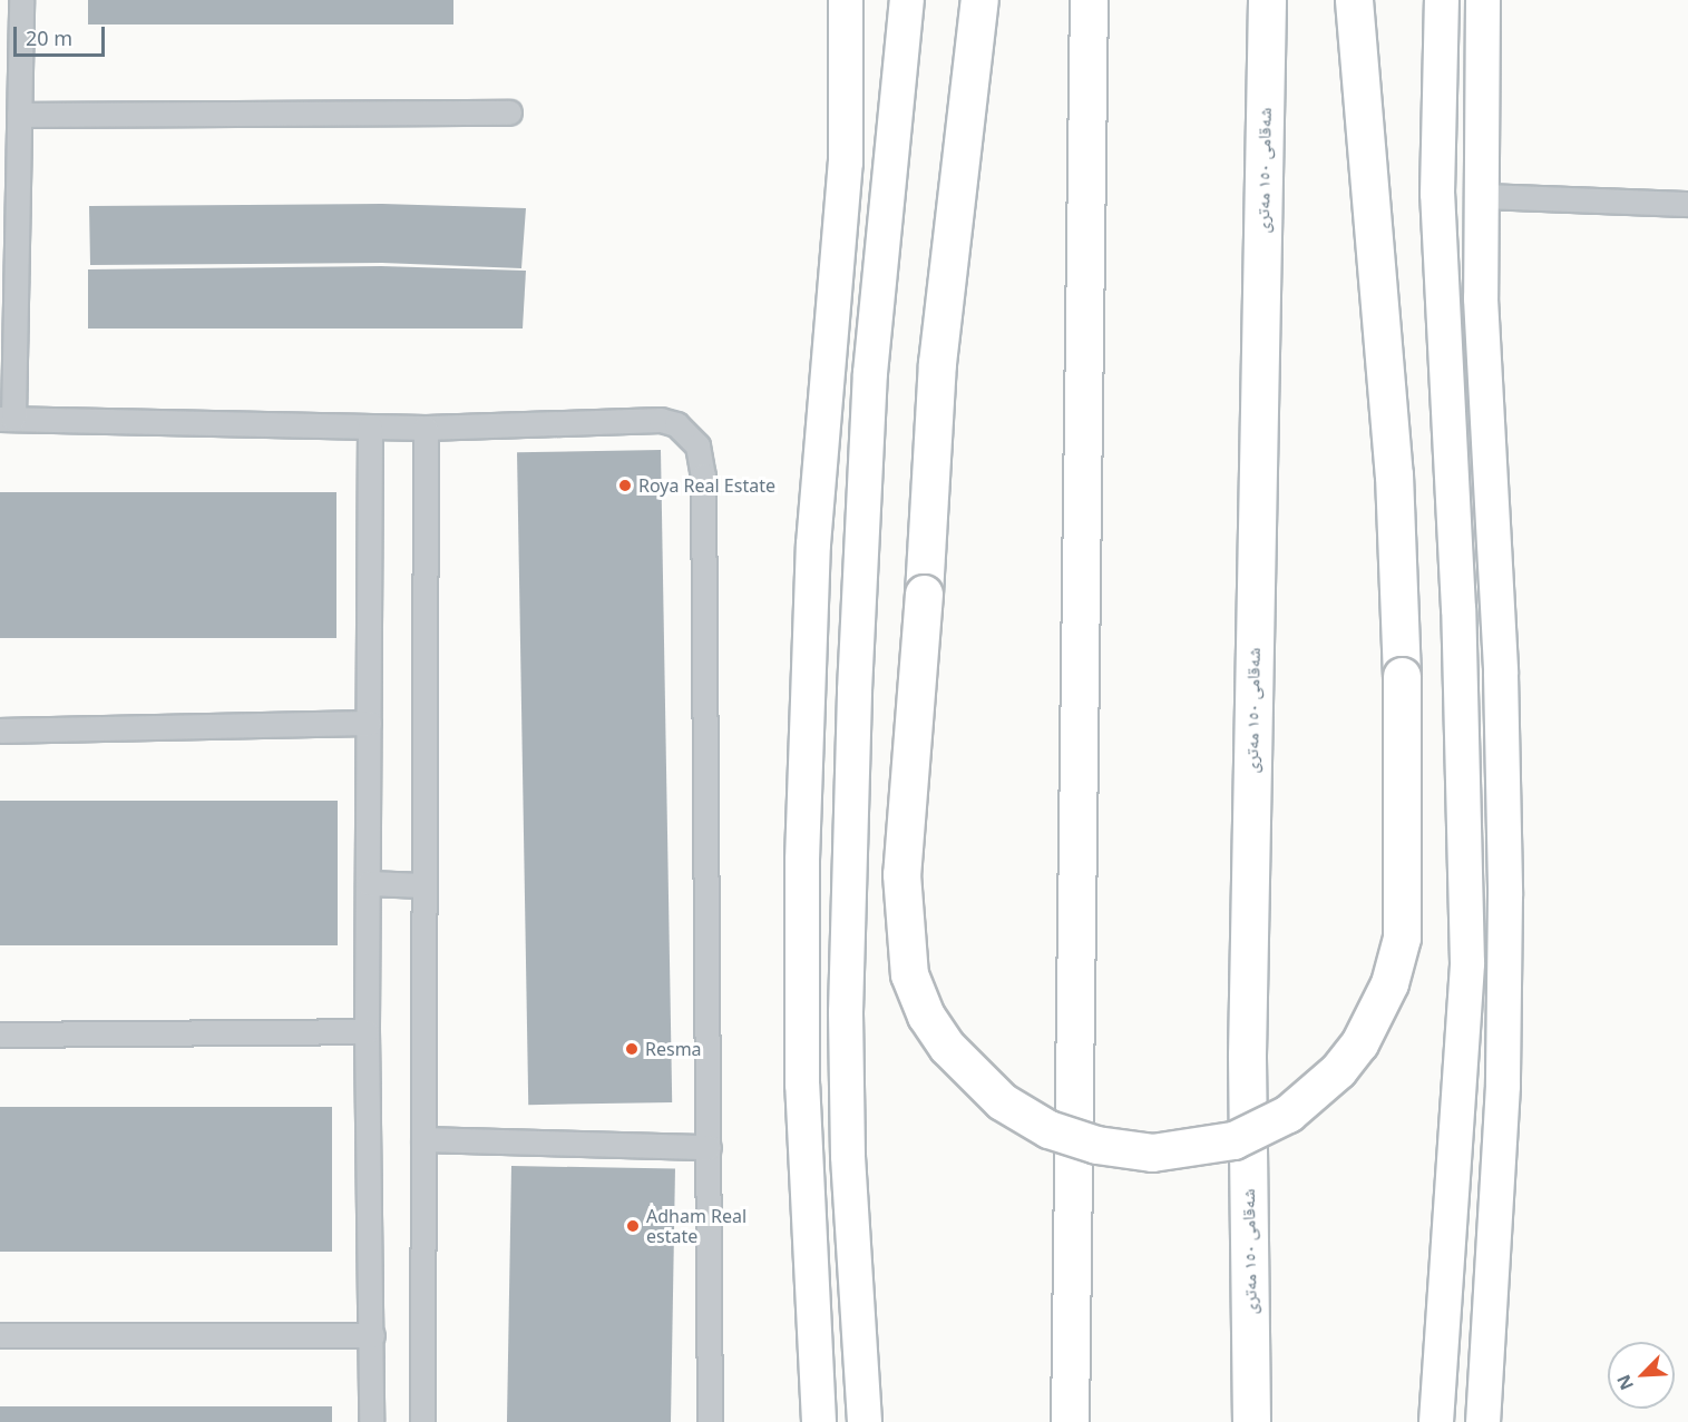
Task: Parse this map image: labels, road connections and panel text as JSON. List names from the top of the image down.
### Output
{
  "streets": {
    "highway": ["شەقامی ١٥٠ مەتری"]
  },
  "places": ["Roya Real Estate", "Resma", "Adham Real estate"],
  "scale_bar": "20 m",
  "north": "bottom left"
}
